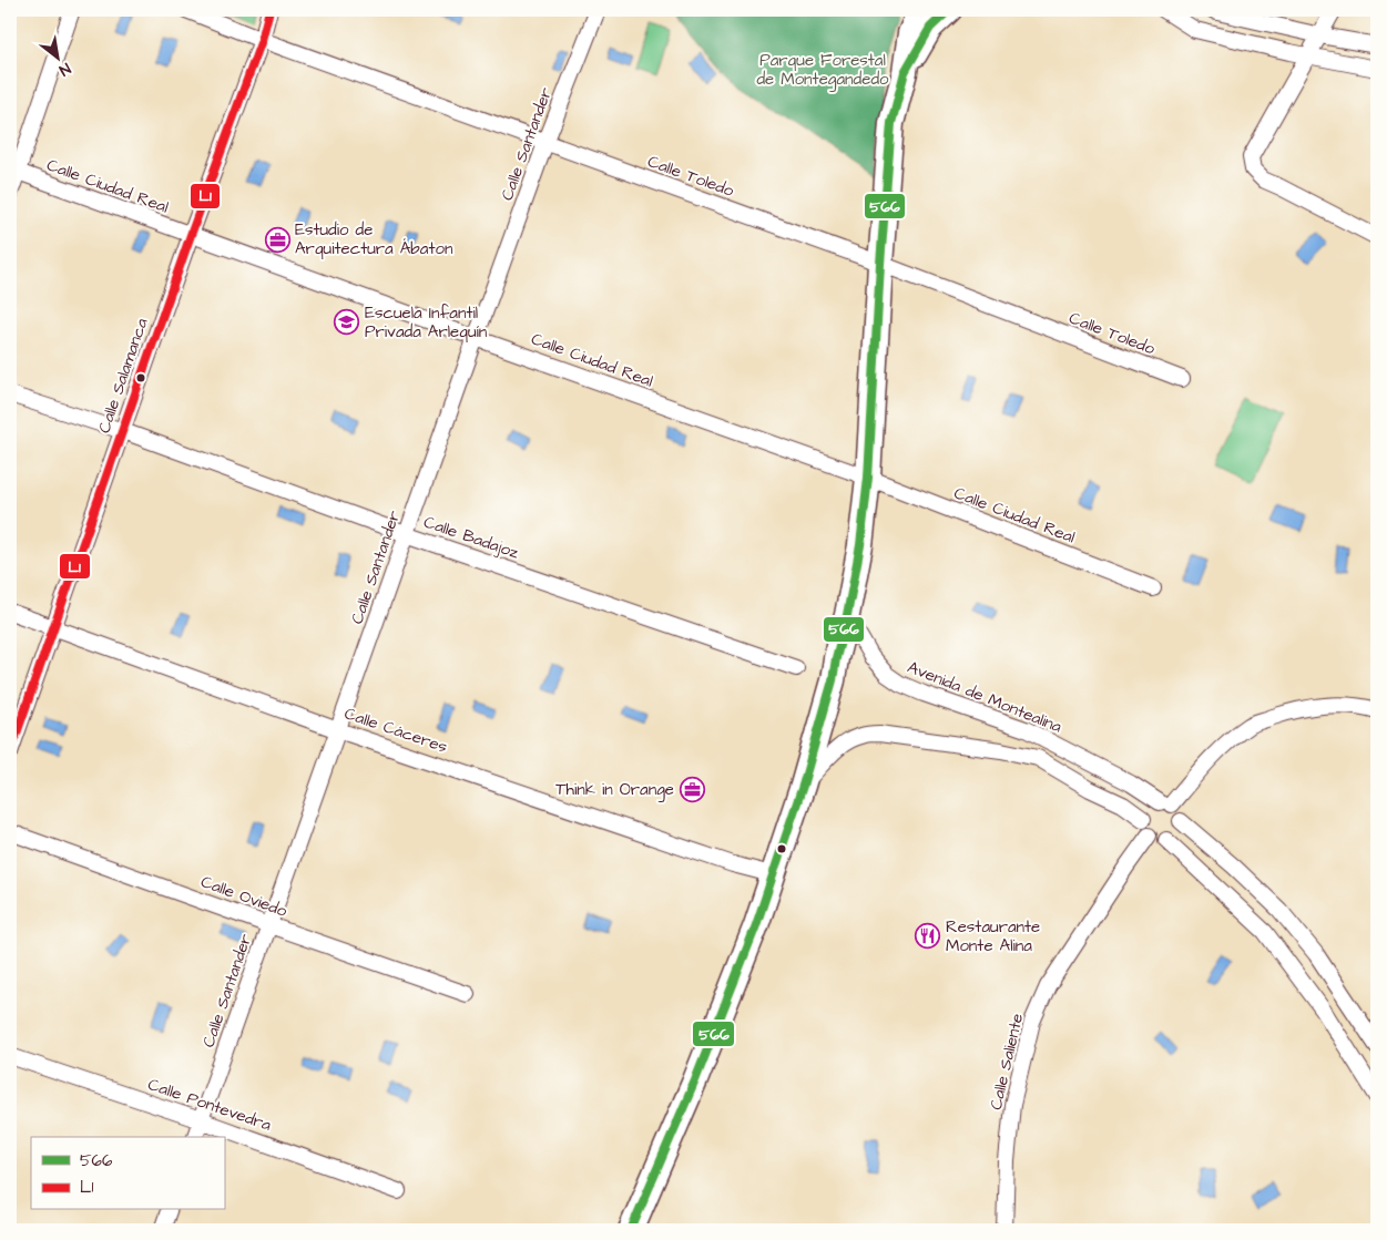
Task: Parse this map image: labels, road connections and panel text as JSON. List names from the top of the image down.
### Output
{
  "streets": {
    "street": [
      "Calle Santander",
      "Calle Toledo",
      "Calle Ciudad Real",
      "Calle Salamanca",
      "Calle Badajoz",
      "Avenida de Montealina",
      "Calle Cáceres",
      "Calle Oviedo",
      "Calle Saliente",
      "Calle Pontevedra"
    ]
  },
  "crossings": [
    ["Calle Santander", "Calle Toledo"],
    ["Calle Santander", "Calle Ciudad Real"],
    ["Calle Santander", "Calle Badajoz"],
    ["Calle Santander", "Calle Cáceres"],
    ["Calle Santander", "Calle Oviedo"],
    ["Calle Santander", "Calle Pontevedra"],
    ["Calle Toledo", "Calle Salamanca"],
    ["Calle Ciudad Real", "Calle Salamanca"],
    ["Calle Salamanca", "Calle Badajoz"],
    ["Calle Salamanca", "Calle Cáceres"],
    ["Avenida de Montealina", "Calle Saliente"]
  ],
  "parks": ["Parque Forestal de Montegandedo"],
  "places": {
    "office": ["Estudio de Arquitectura Ábaton", "Think in Orange"],
    "school or university": ["Escuela Infantil Privada Arlequín"],
    "restaurant": ["Restaurante Monte Alina"]
  },
  "lines": ["transit line 566", "transit line L1"],
  "legend": ["566", "L1"],
  "north": "bottom right"
}
